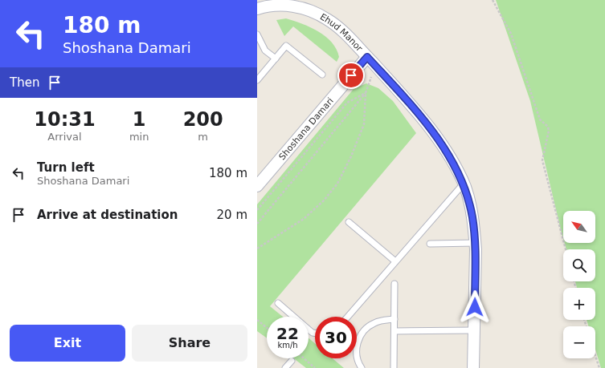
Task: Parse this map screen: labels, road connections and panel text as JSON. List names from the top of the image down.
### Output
{
  "streets": {
    "street": ["Ehud Manor", "Shoshana Damari"]
  },
  "crossings": [
    ["Ehud Manor", "Shoshana Damari"]
  ],
  "north": "top left",
  "page": {
    "turn": ["180 m", "Shoshana Damari"],
    "then": "Then",
    "eta": [
      "10:31",
      "Arrival",
      "1",
      "min",
      "200",
      "m"
    ],
    "list": [
      {
        "name": "Turn left",
        "note": "Shoshana Damari",
        "value": "180 m"
      },
      {
        "name": "Arrive at destination",
        "value": "20 m"
      }
    ],
    "map_buttons": ["+", "−"],
    "speed": "22 km/h",
    "limit": "30",
    "buttons": ["Exit", "Share"]
  }
}
